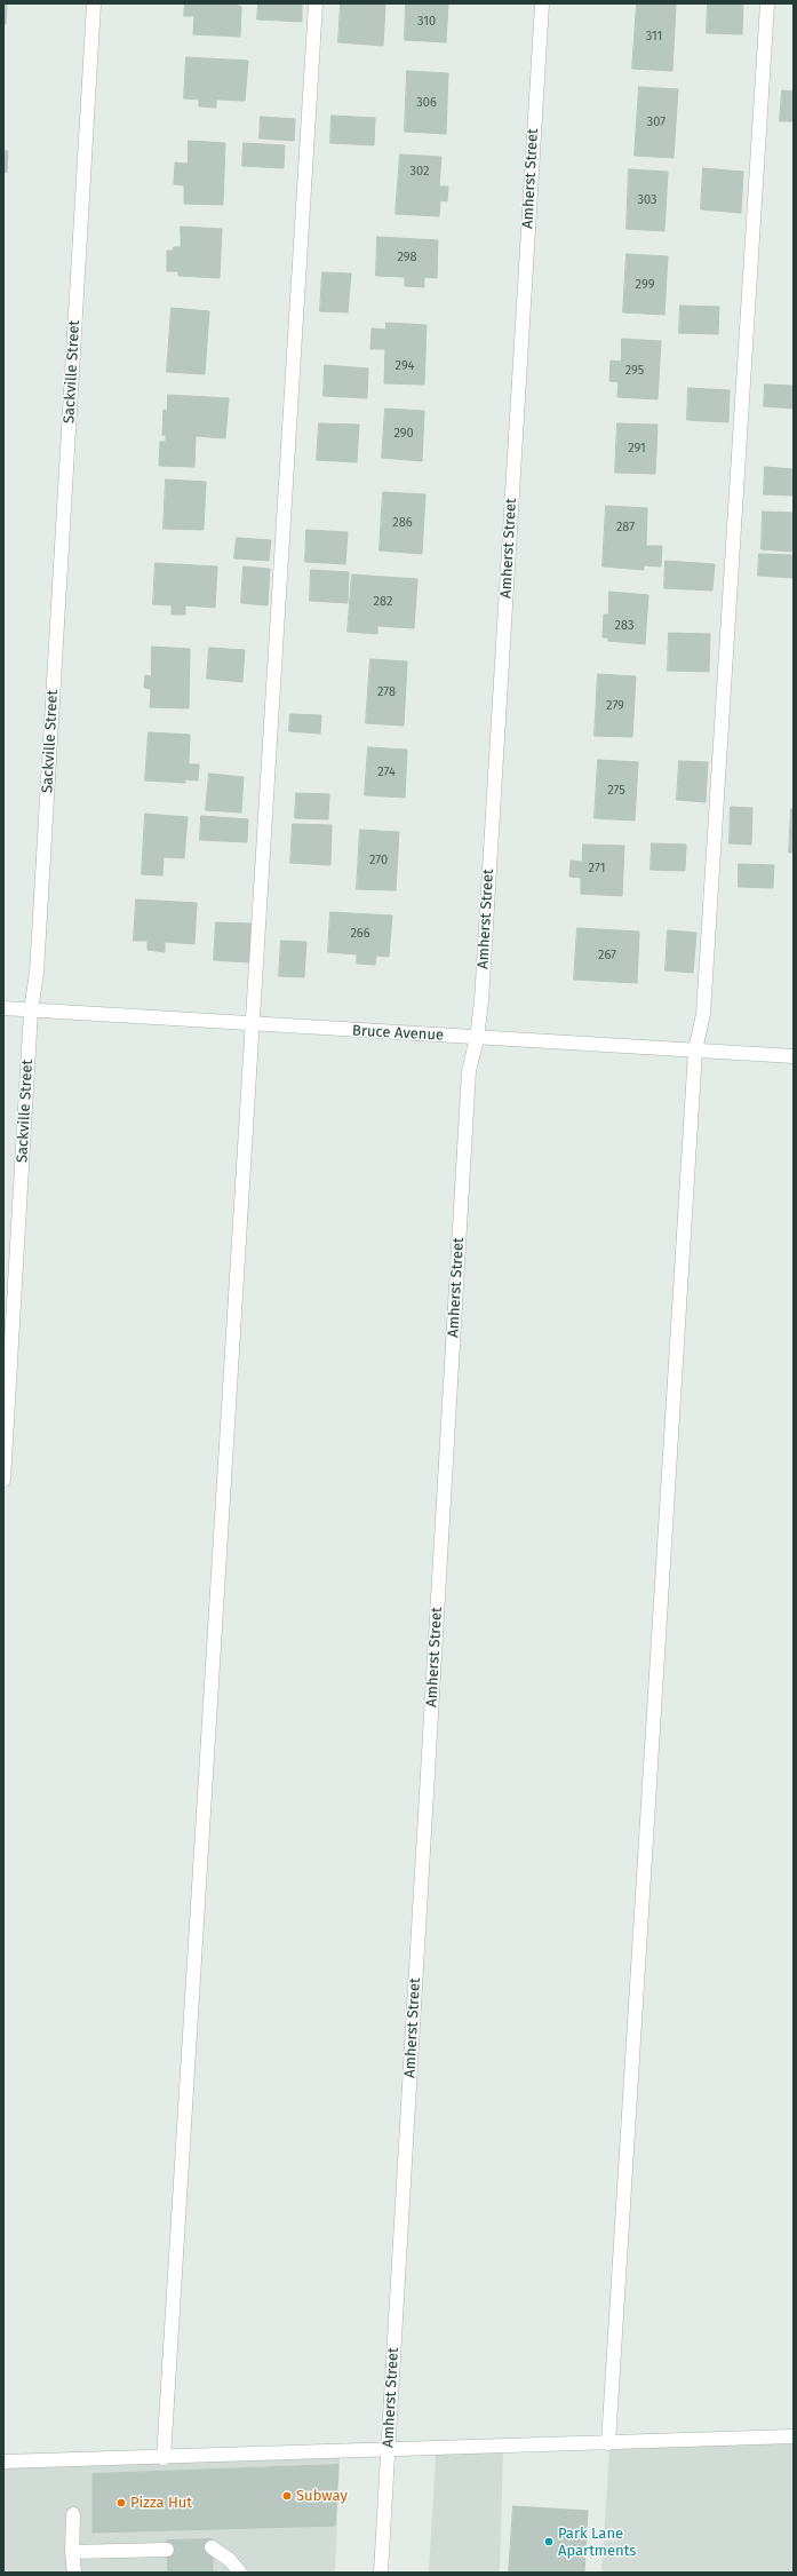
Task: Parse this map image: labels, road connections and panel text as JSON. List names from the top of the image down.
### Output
{
  "streets": {
    "street": ["Amherst Street", "Sackville Street", "Bruce Avenue"]
  },
  "crossings": [
    ["Amherst Street", "Bruce Avenue"],
    ["Sackville Street", "Bruce Avenue"]
  ],
  "places": ["Subway", "Pizza Hut", "Park Lane Apartments"],
  "house_numbers": [
    "310",
    "311",
    "306",
    "307",
    "302",
    "303",
    "298",
    "299",
    "294",
    "295",
    "290",
    "291",
    "286",
    "287",
    "282",
    "283",
    "278",
    "279",
    "274",
    "275",
    "270",
    "271",
    "266",
    "267"
  ]
}
